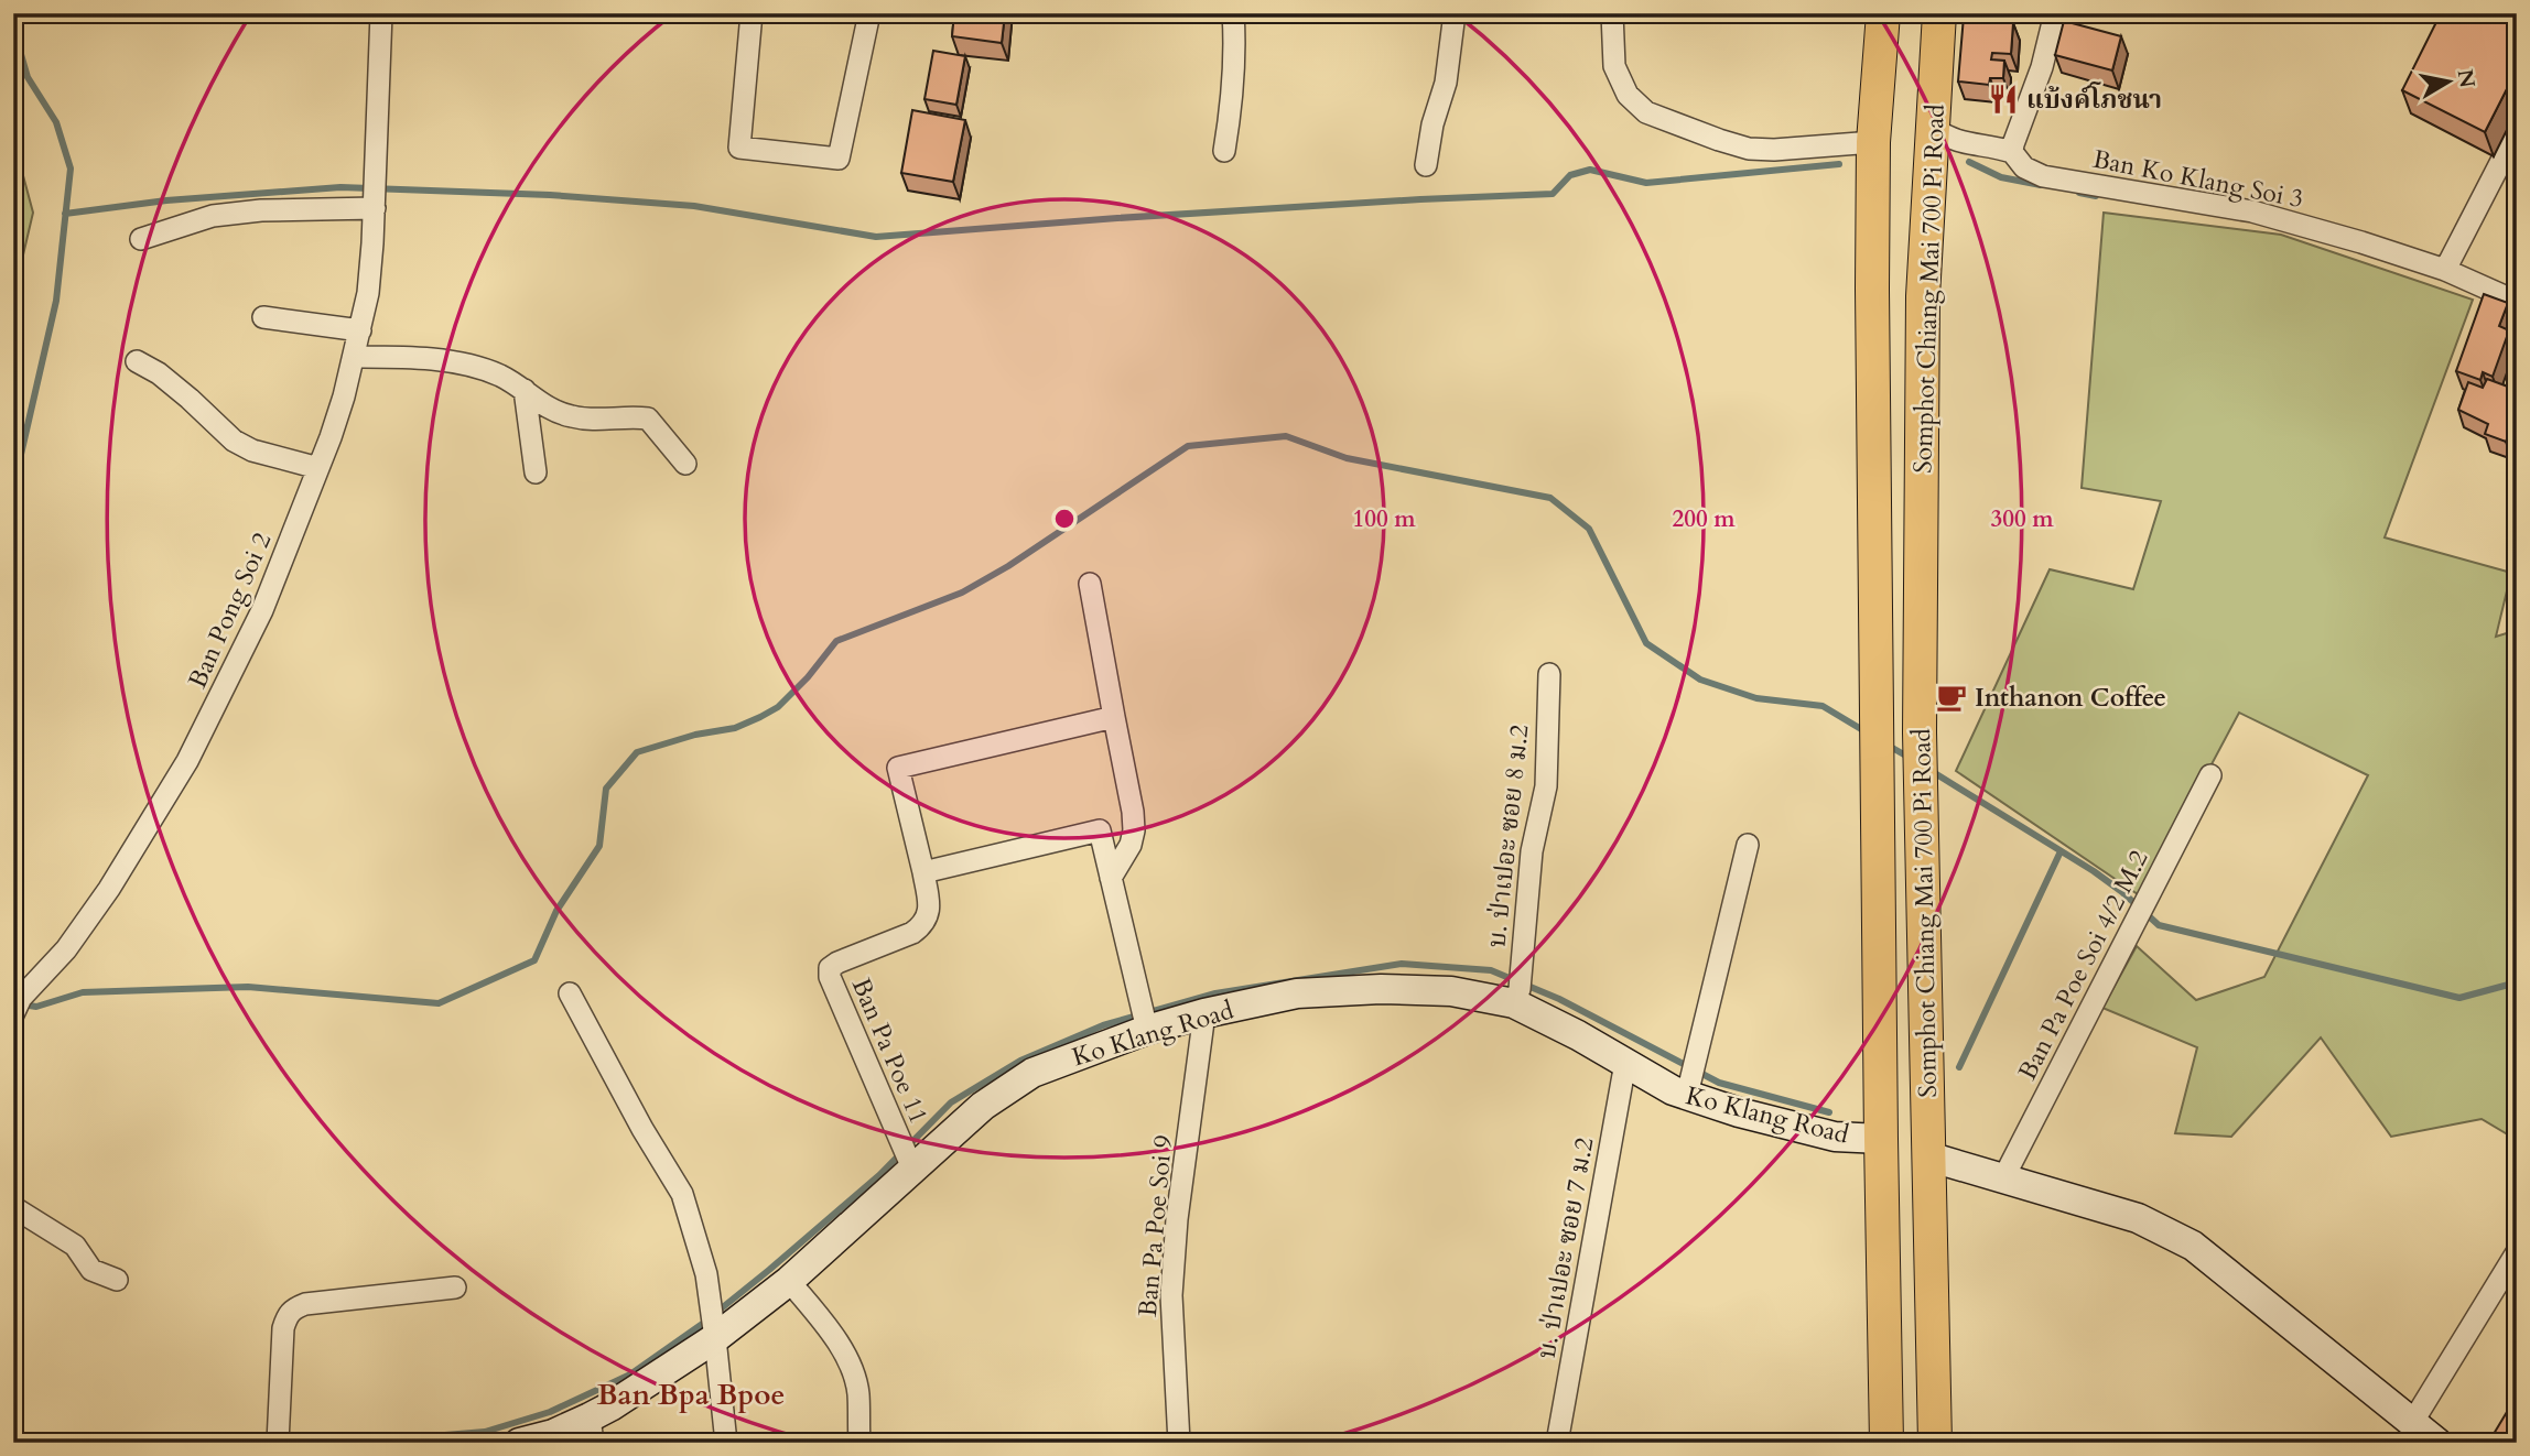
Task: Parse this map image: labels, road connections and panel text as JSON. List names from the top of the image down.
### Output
{
  "streets": {
    "main road": ["Somphot Chiang Mai 700 Pi Road"],
    "street": [
      "Ban Ko Klang Soi 3",
      "Ban Pong Soi 2",
      "บ. ป่าเปอะ ซอย 8 ม.2",
      "Ban Pa Poe Soi 4/2 M.2",
      "Ko Klang Road",
      "Ban Pa Poe 11",
      "Ban Pa Poe Soi 9",
      "บ. ป่าเปอะ ซอย 7 ม.2"
    ]
  },
  "crossings": [
    ["Somphot Chiang Mai 700 Pi Road", "Ko Klang Road"],
    ["บ. ป่าเปอะ ซอย 8 ม.2", "Ko Klang Road"],
    ["Ko Klang Road", "Ban Pa Poe 11"],
    ["Ko Klang Road", "Ban Pa Poe Soi 9"],
    ["Ko Klang Road", "บ. ป่าเปอะ ซอย 7 ม.2"]
  ],
  "districts": ["Ban Bpa Bpoe"],
  "places": {
    "restaurant": ["แบ้งค์โภชนา"],
    "cafe": ["Inthanon Coffee"]
  },
  "north": "right",
  "rings": ["100 m", "200 m", "300 m"]
}
